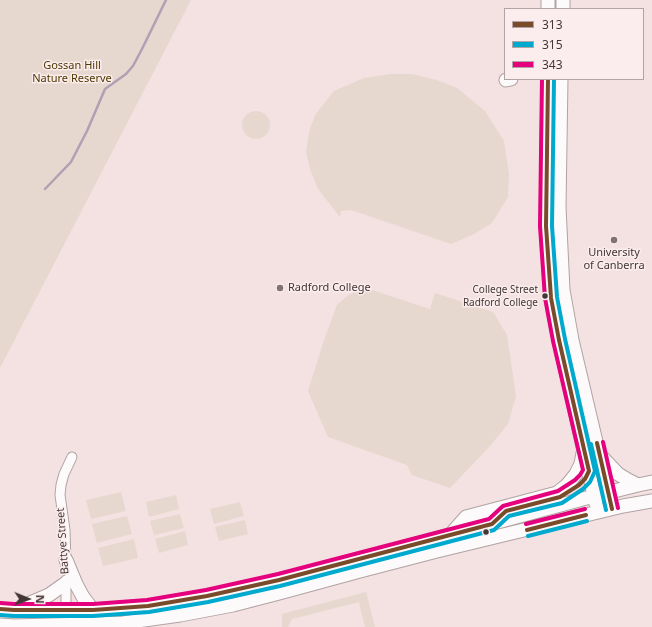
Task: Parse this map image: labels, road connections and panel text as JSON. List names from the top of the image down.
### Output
{
  "streets": {
    "main road": ["Battye Street"]
  },
  "parks": ["Gossan Hill Nature Reserve"],
  "places": ["University of Canberra", "Radford College", "College Street Radford College"],
  "lines": ["transit line 313", "transit line 315", "transit line 343"],
  "legend": ["313", "315", "343"],
  "north": "right"
}
